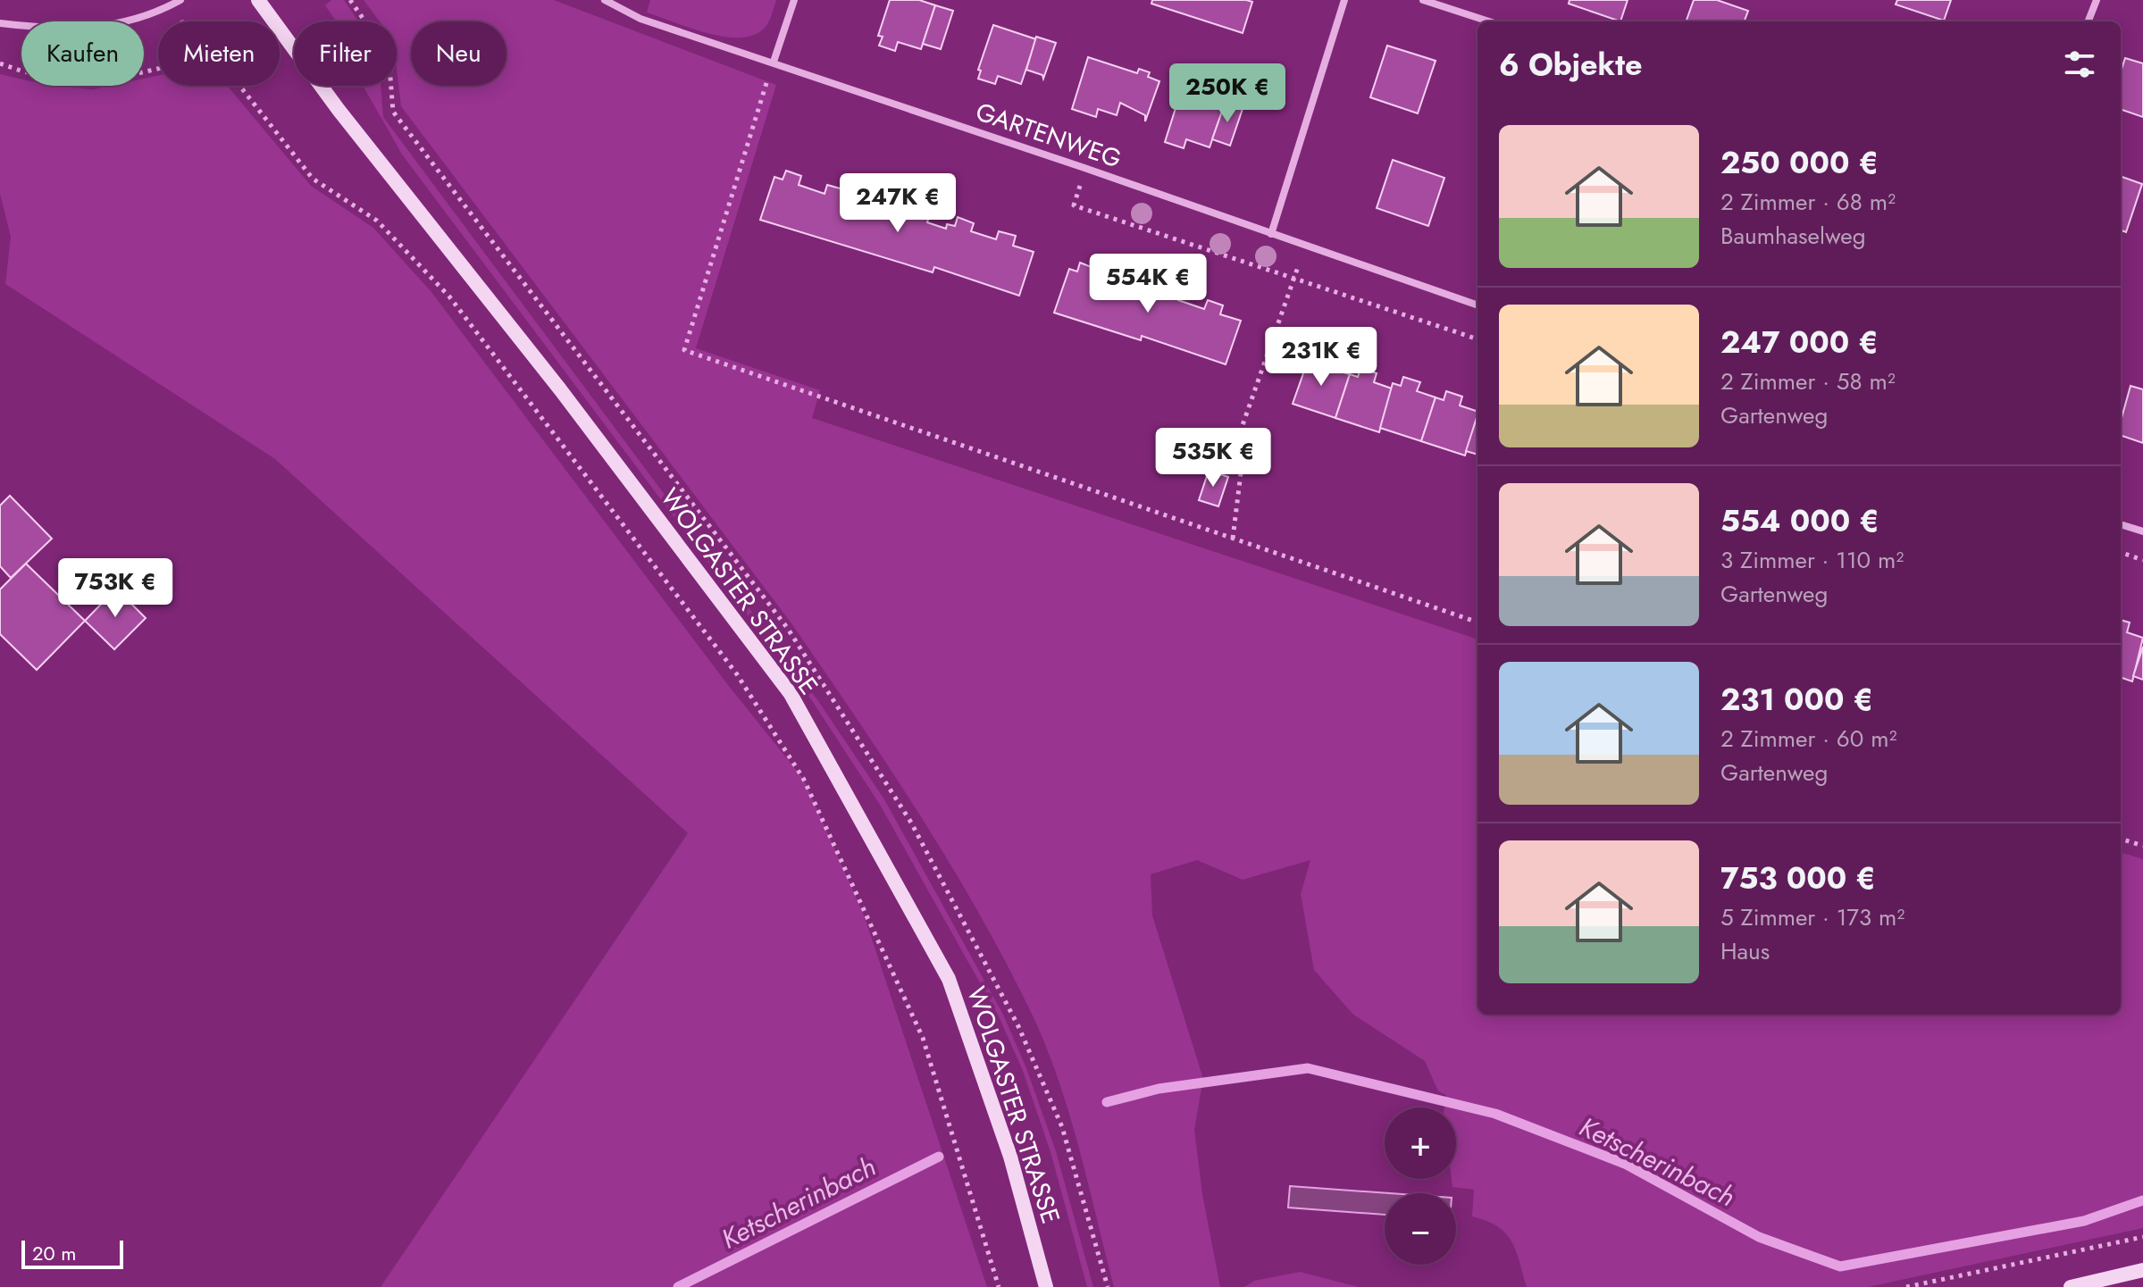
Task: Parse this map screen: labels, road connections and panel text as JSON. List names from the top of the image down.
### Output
{
  "streets": {
    "main road": ["WOLGASTER STRASSE"],
    "street": ["GARTENWEG"]
  },
  "water": ["Ketscherinbach"],
  "scale_bar": "20 m",
  "page": {
    "chip": [
      "Kaufen",
      "Mieten",
      "Filter",
      "Neu"
    ],
    "heading": "6 Objekte",
    "price": [
      "250K €",
      "247K €",
      "554K €",
      "231K €",
      "535K €",
      "753K €"
    ],
    "list": [
      {
        "name": "250 000 €",
        "note": "2 Zimmer · 68 m² · Baumhaselweg"
      },
      {
        "name": "247 000 €",
        "note": "2 Zimmer · 58 m² · Gartenweg"
      },
      {
        "name": "554 000 €",
        "note": "3 Zimmer · 110 m² · Gartenweg"
      },
      {
        "name": "231 000 €",
        "note": "2 Zimmer · 60 m² · Gartenweg"
      },
      {
        "name": "753 000 €",
        "note": "5 Zimmer · 173 m² · Haus"
      }
    ],
    "map_buttons": ["+", "−"],
    "scale": "20 m"
  }
}
